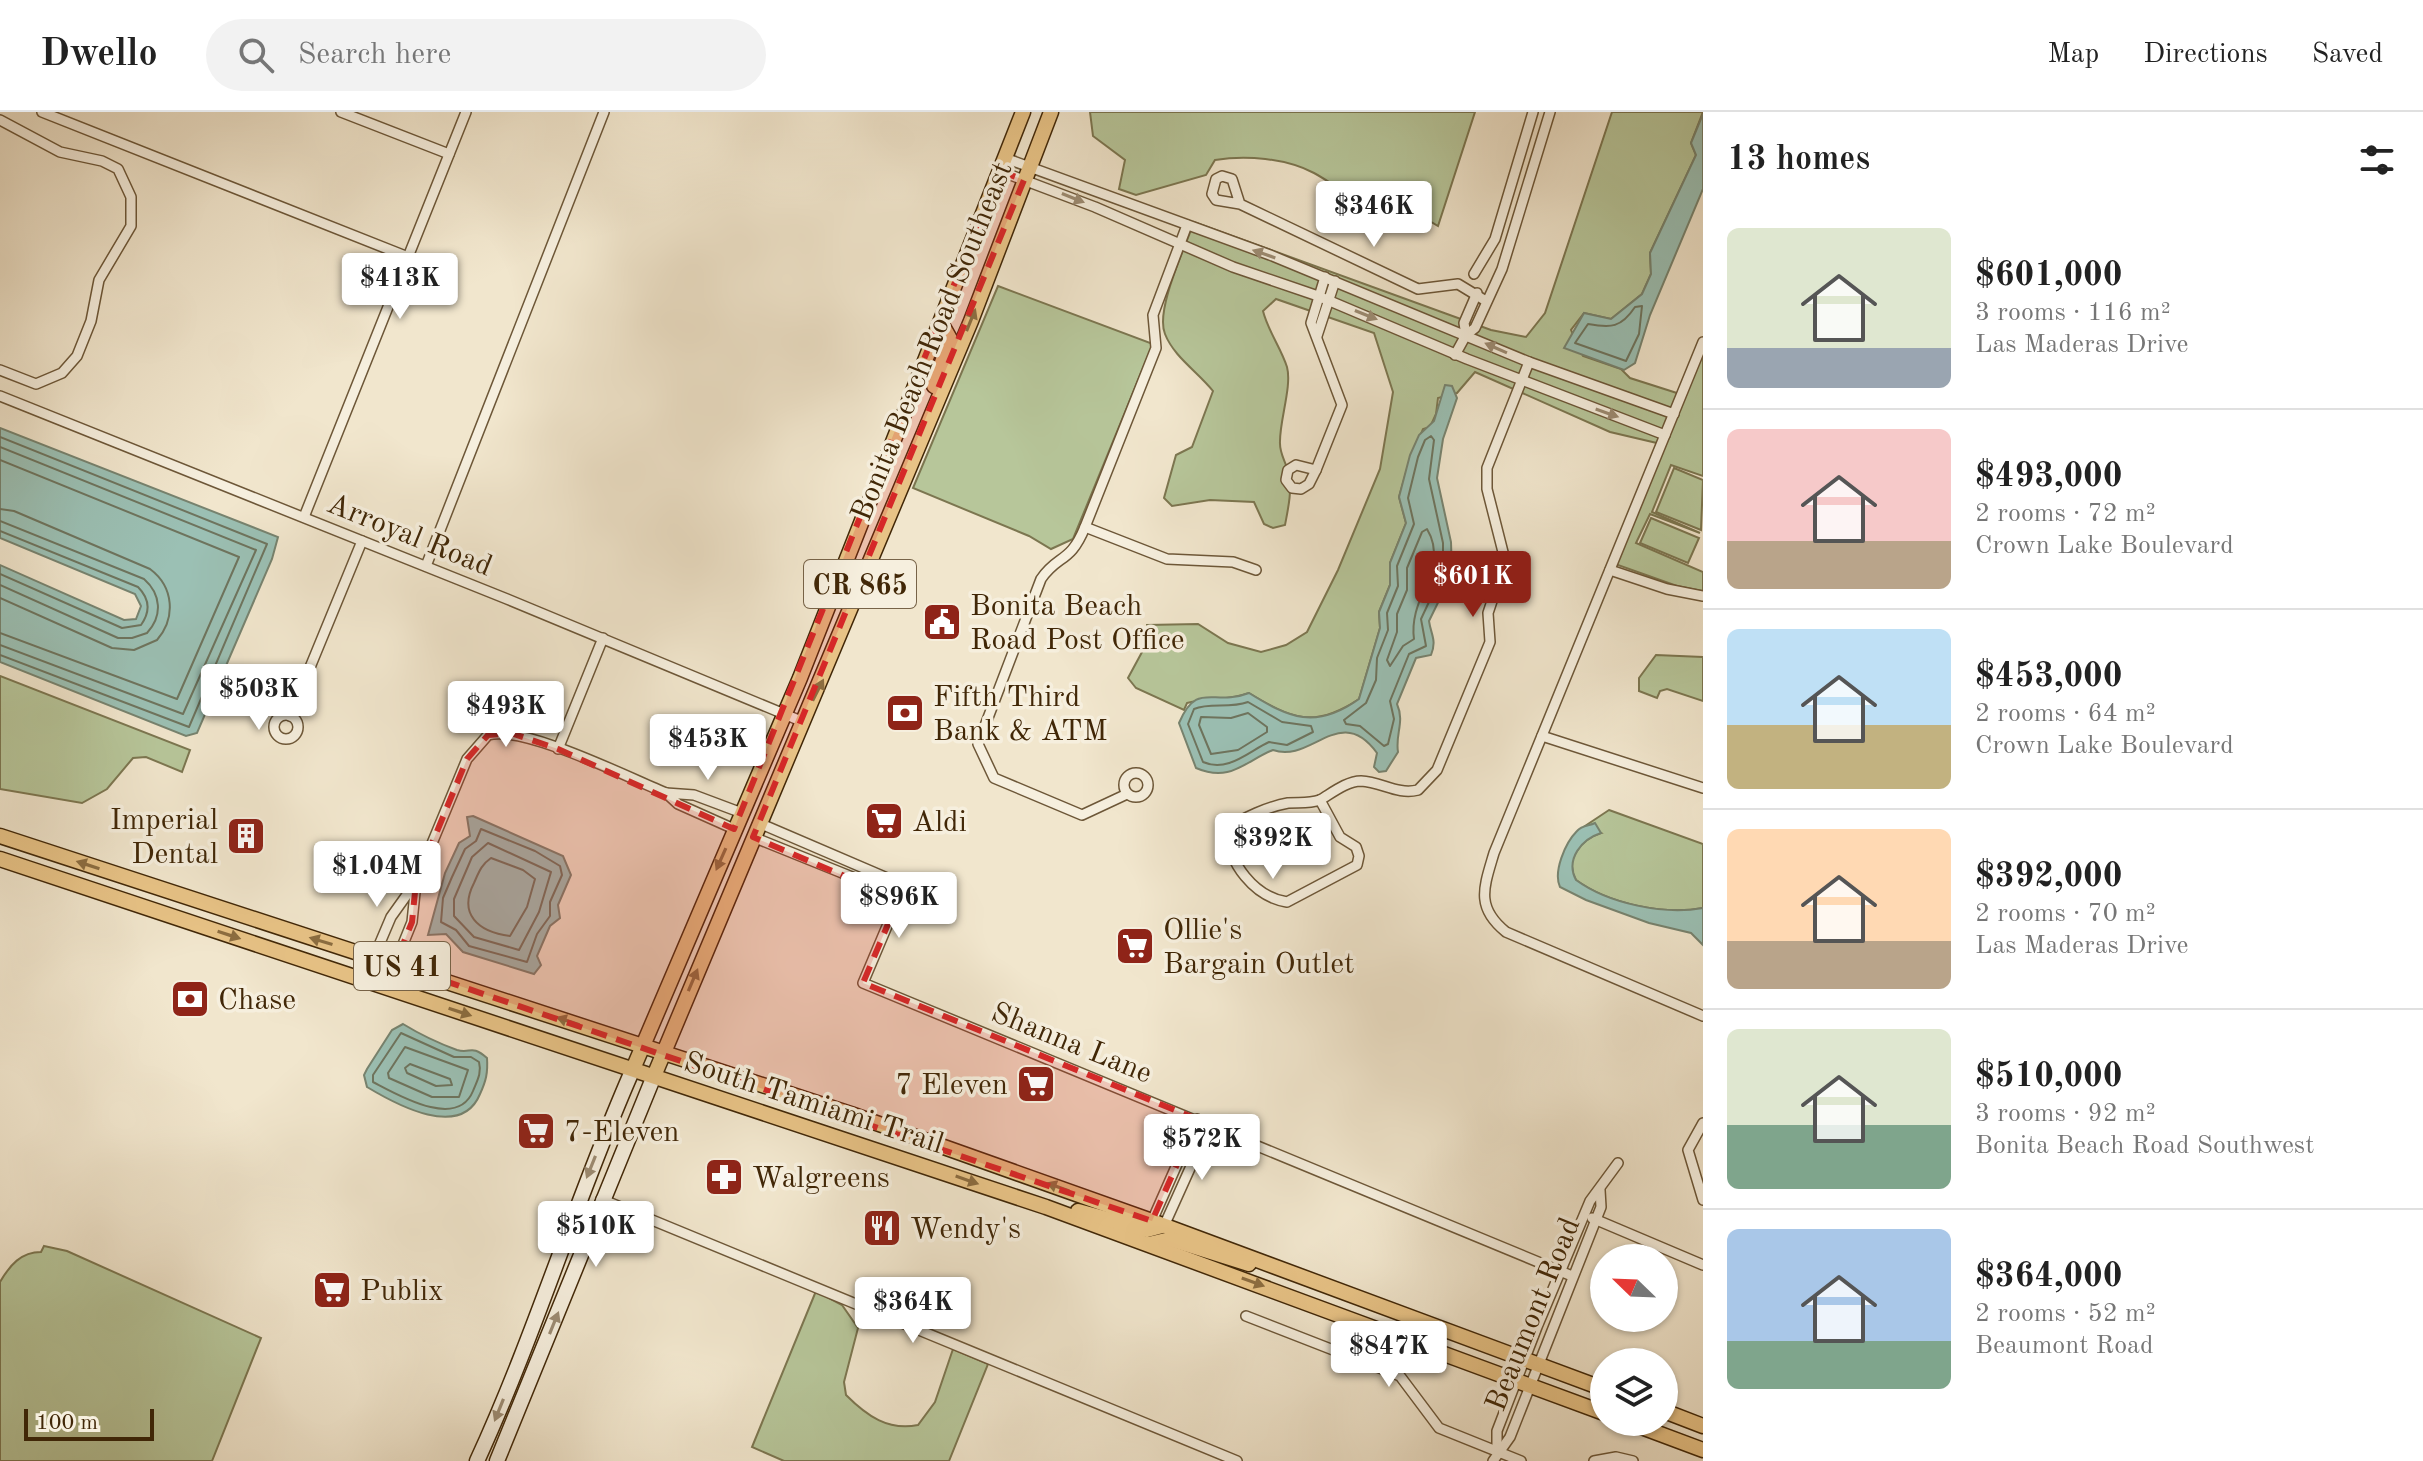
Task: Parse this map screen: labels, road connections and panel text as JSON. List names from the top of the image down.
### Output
{
  "streets": {
    "main road": [
      "Bonita Beach Road Southeast",
      "CR 865",
      "US 41",
      "South Tamiami Trail"
    ],
    "street": ["Arroyal Road", "Shanna Lane", "Beaumont Road"]
  },
  "crossings": [
    ["Bonita Beach Road Southeast", "Arroyal Road"],
    ["Bonita Beach Road Southeast", "CR 865"],
    ["Bonita Beach Road Southeast", "South Tamiami Trail"],
    ["CR 865", "South Tamiami Trail"],
    ["Shanna Lane", "Beaumont Road"],
    ["South Tamiami Trail", "Beaumont Road"]
  ],
  "places": {
    "public building": ["Bonita Beach Road Post Office"],
    "bank": ["Fifth Third Bank & ATM", "Chase"],
    "supermarket": [
      "Aldi",
      "Ollie's Bargain Outlet",
      "7 Eleven",
      "7-Eleven",
      "Publix"
    ],
    "building": ["Imperial Dental"],
    "pharmacy": ["Walgreens"],
    "restaurant": ["Wendy's"]
  },
  "scale_bar": "100 m",
  "north": "top left",
  "page": {
    "header": "Dwello",
    "search": "Search here",
    "nav": ["Map", "Directions", "Saved"],
    "heading": "13 homes",
    "price": [
      "$346K",
      "$413K",
      "$601K",
      "$503K",
      "$493K",
      "$453K",
      "$392K",
      "$1.04M",
      "$896K",
      "$572K",
      "$510K",
      "$364K",
      "$847K"
    ],
    "list": [
      {
        "name": "$601,000",
        "note": "3 rooms · 116 m² · Las Maderas Drive"
      },
      {
        "name": "$493,000",
        "note": "2 rooms · 72 m² · Crown Lake Boulevard"
      },
      {
        "name": "$453,000",
        "note": "2 rooms · 64 m² · Crown Lake Boulevard"
      },
      {
        "name": "$392,000",
        "note": "2 rooms · 70 m² · Las Maderas Drive"
      },
      {
        "name": "$510,000",
        "note": "3 rooms · 92 m² · Bonita Beach Road Southwest"
      },
      {
        "name": "$364,000",
        "note": "2 rooms · 52 m² · Beaumont Road"
      }
    ],
    "scale": "100 m"
  }
}
